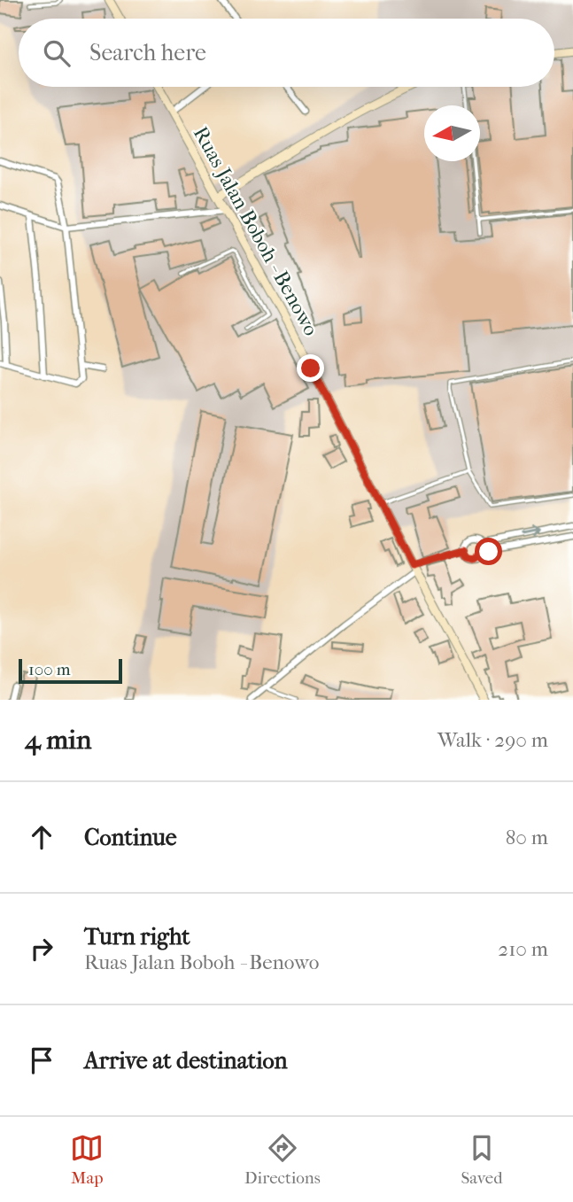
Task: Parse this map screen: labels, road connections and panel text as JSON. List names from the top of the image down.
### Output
{
  "streets": {
    "main road": ["Ruas Jalan Boboh - Benowo"]
  },
  "scale_bar": "100 m",
  "north": "left",
  "page": {
    "search": "Search here",
    "scale": "100 m",
    "heading": ["4 min", "Walk · 290 m"],
    "list": [
      ["Continue", "80 m"],
      ["Turn right", "Ruas Jalan Boboh - Benowo", "210 m"],
      "Arrive at destination"
    ],
    "nav": ["Map", "Directions", "Saved"]
  }
}
